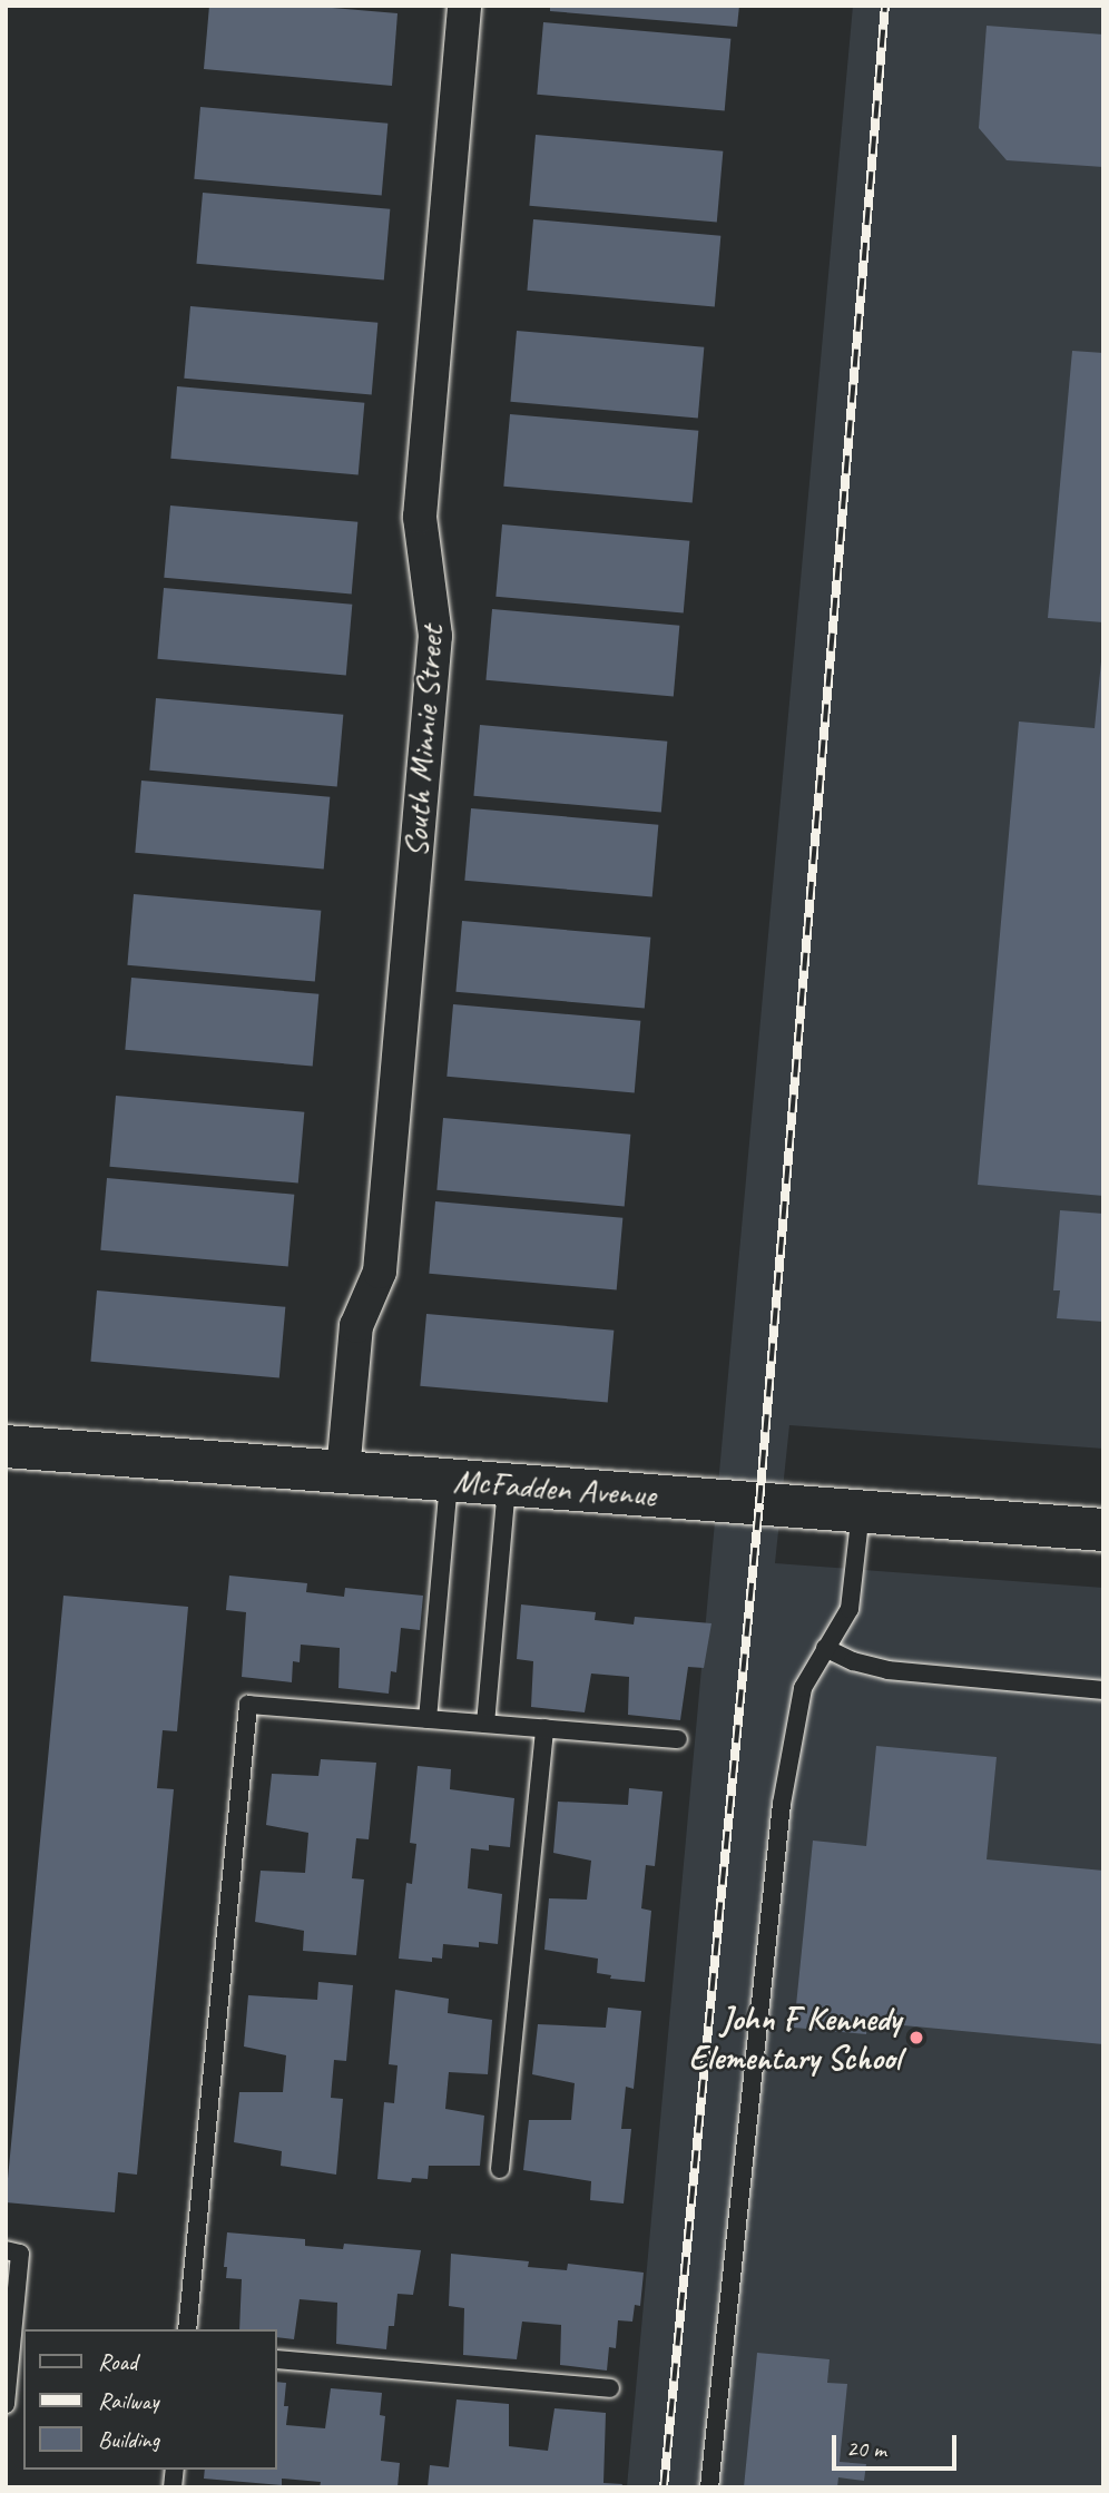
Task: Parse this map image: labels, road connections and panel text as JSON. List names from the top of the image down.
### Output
{
  "streets": {
    "street": ["South Minnie Street", "McFadden Avenue"]
  },
  "crossings": [
    ["South Minnie Street", "McFadden Avenue"]
  ],
  "places": ["John F Kennedy Elementary School"],
  "legend": ["Road", "Railway", "Building"],
  "scale_bar": "20 m"
}
